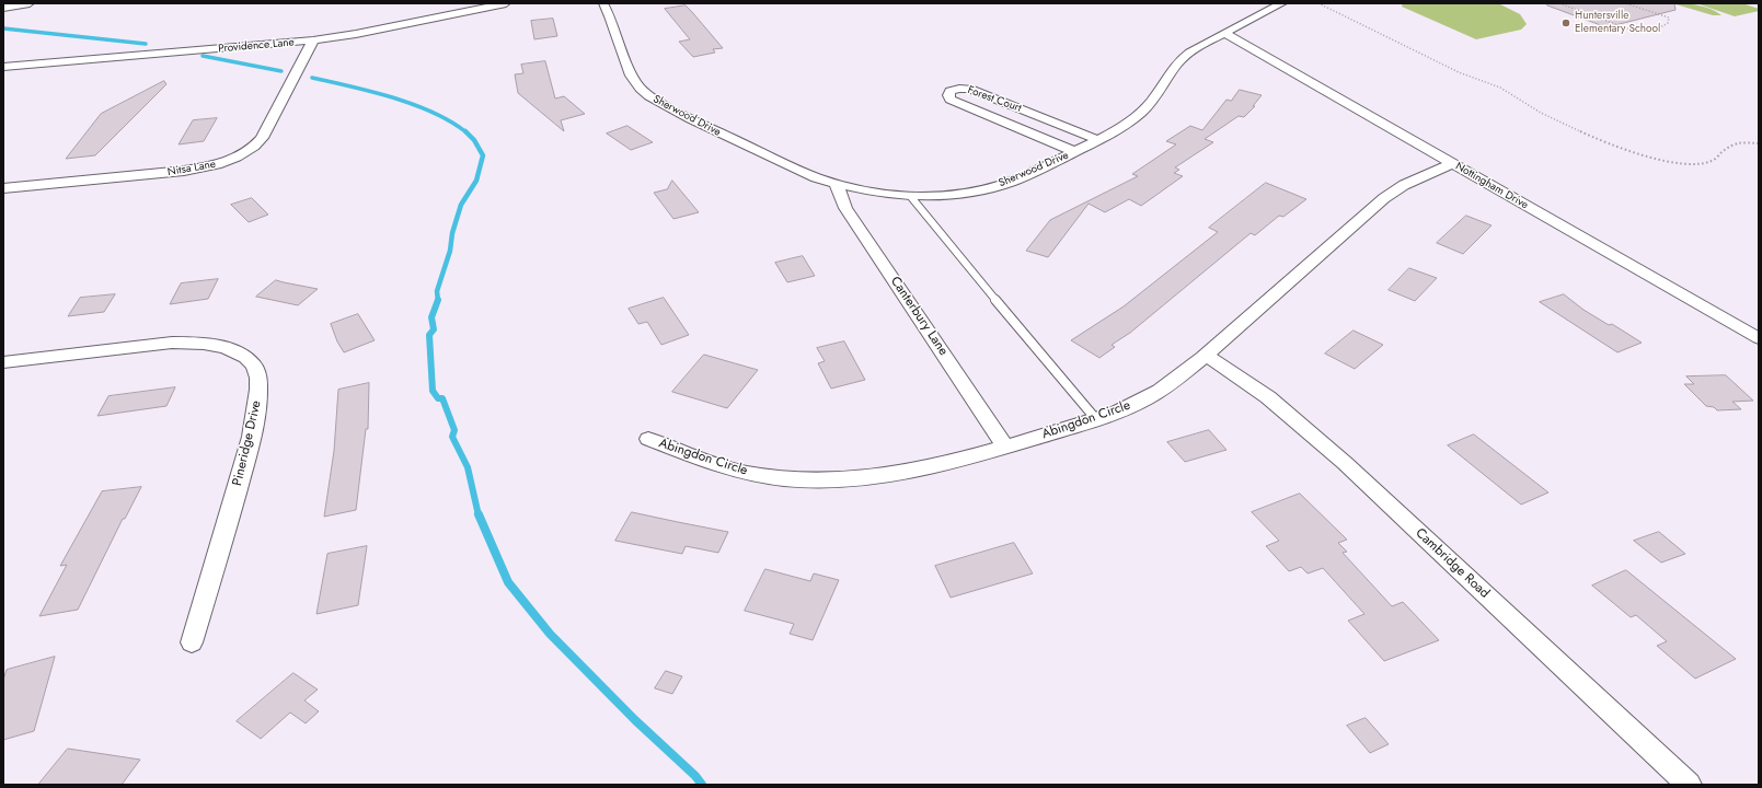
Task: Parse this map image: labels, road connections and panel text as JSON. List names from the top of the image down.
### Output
{
  "streets": {
    "street": [
      "Providence Lane",
      "Forest Court",
      "Sherwood Drive",
      "Nitsa Lane",
      "Nottingham Drive",
      "Canterbury Lane",
      "Abingdon Circle",
      "Pineridge Drive",
      "Cambridge Road"
    ]
  },
  "crossings": [
    ["Providence Lane", "Nitsa Lane"],
    ["Forest Court", "Sherwood Drive"],
    ["Sherwood Drive", "Nottingham Drive"],
    ["Sherwood Drive", "Canterbury Lane"],
    ["Nottingham Drive", "Abingdon Circle"],
    ["Canterbury Lane", "Abingdon Circle"],
    ["Abingdon Circle", "Cambridge Road"]
  ],
  "places": ["Huntersville Elementary School"]
}
